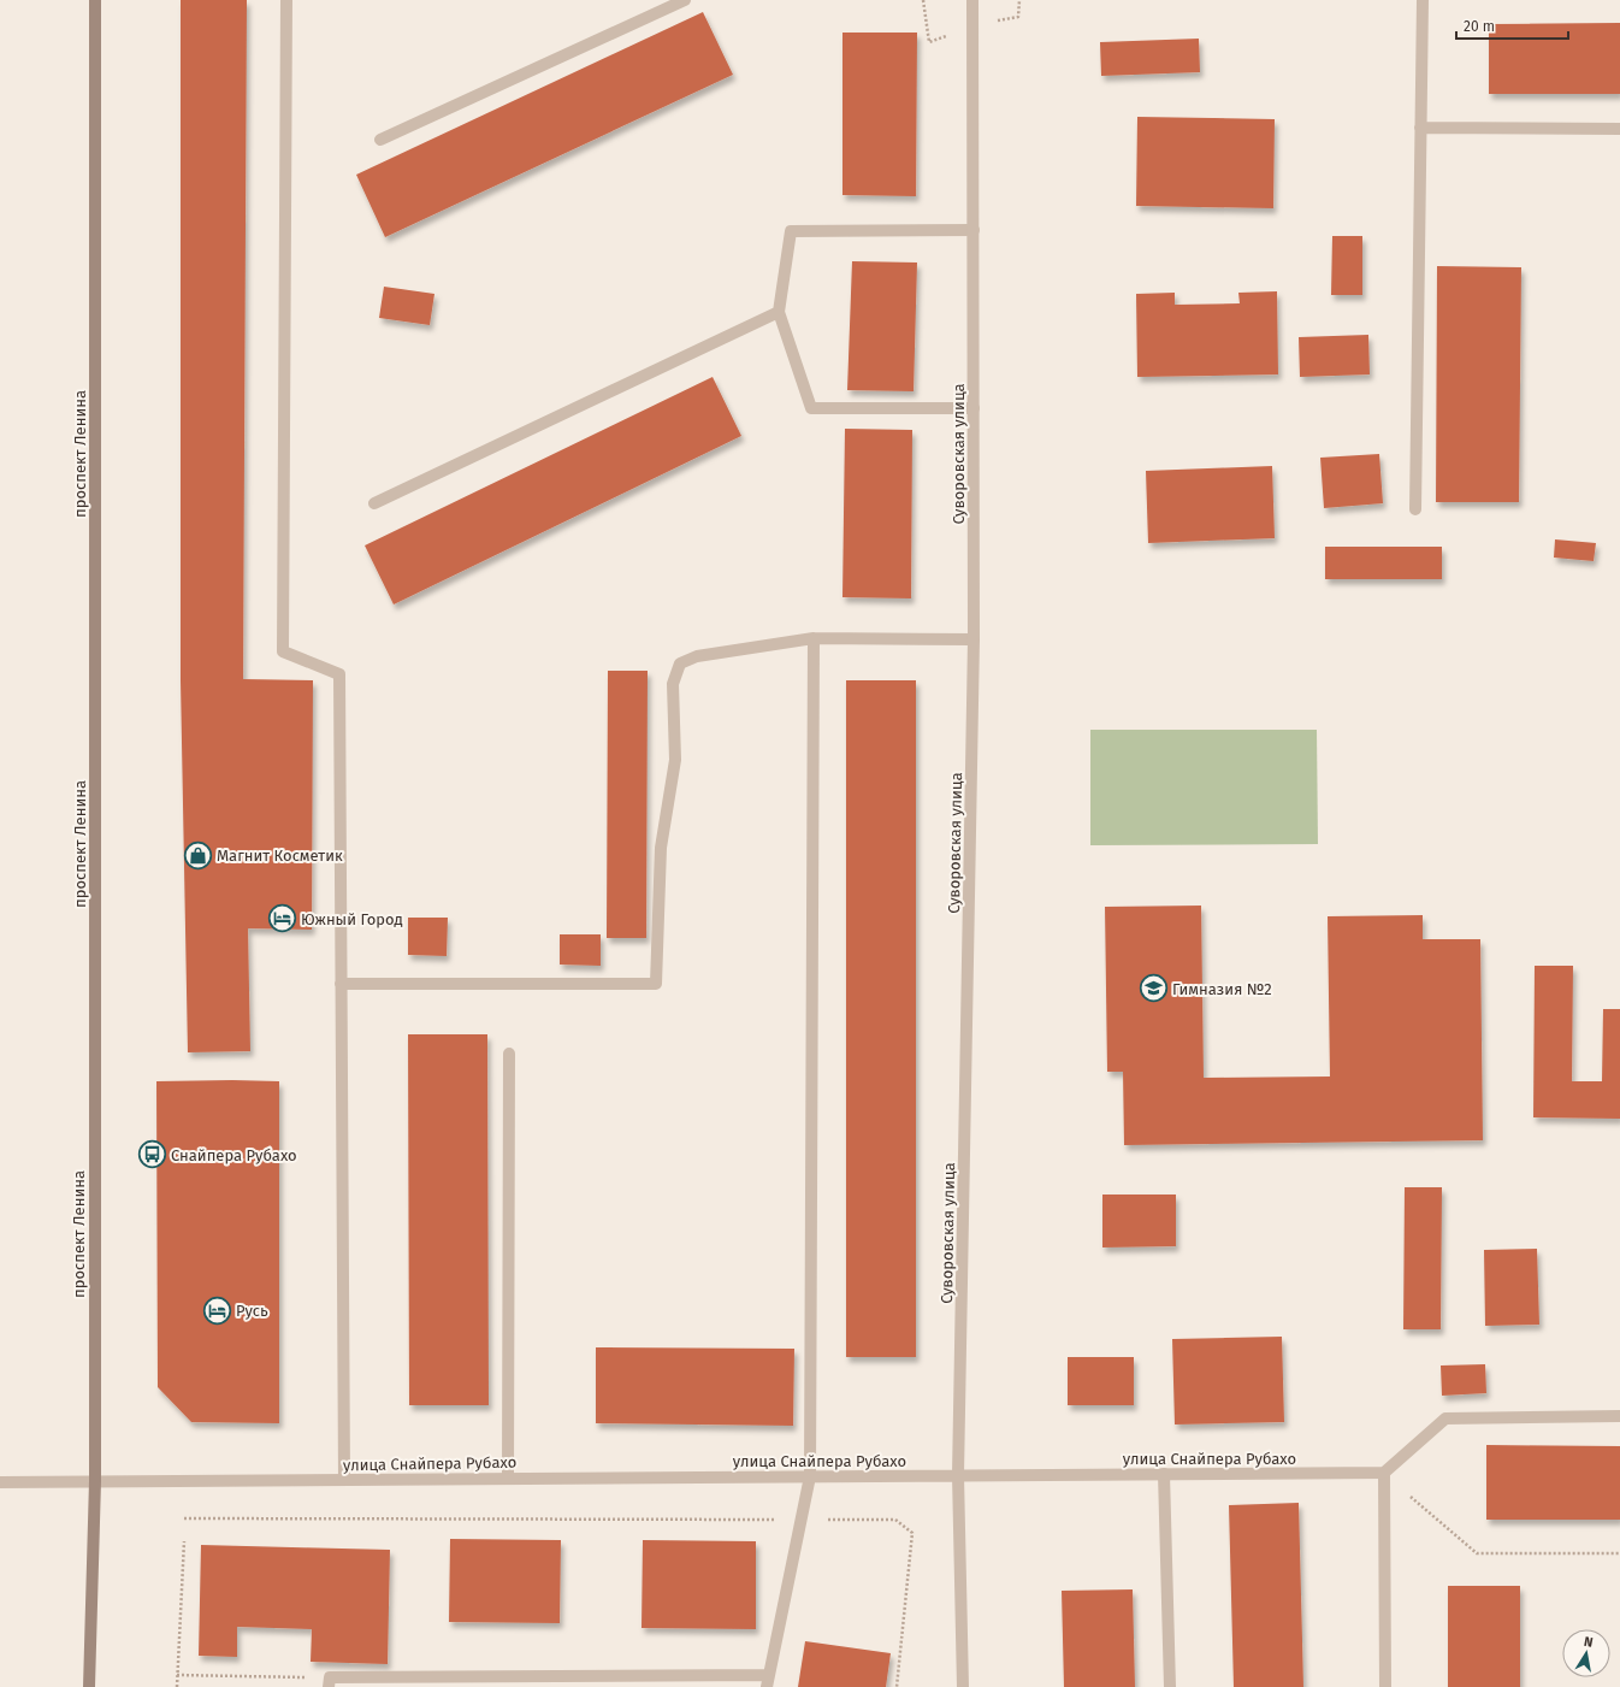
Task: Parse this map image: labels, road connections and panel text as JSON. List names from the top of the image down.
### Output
{
  "streets": {
    "street": ["проспект Ленина", "Суворовская улица", "улица Снайпера Рубахо"]
  },
  "crossings": [
    ["проспект Ленина", "улица Снайпера Рубахо"],
    ["Суворовская улица", "улица Снайпера Рубахо"]
  ],
  "places": {
    "shop": ["Магнит Косметик"],
    "hotel": ["Южный Город", "Русь"],
    "school or university": ["Гимназия №2"],
    "bus stop": ["Снайпера Рубахо"]
  },
  "scale_bar": "20 m",
  "north": "top"
}
